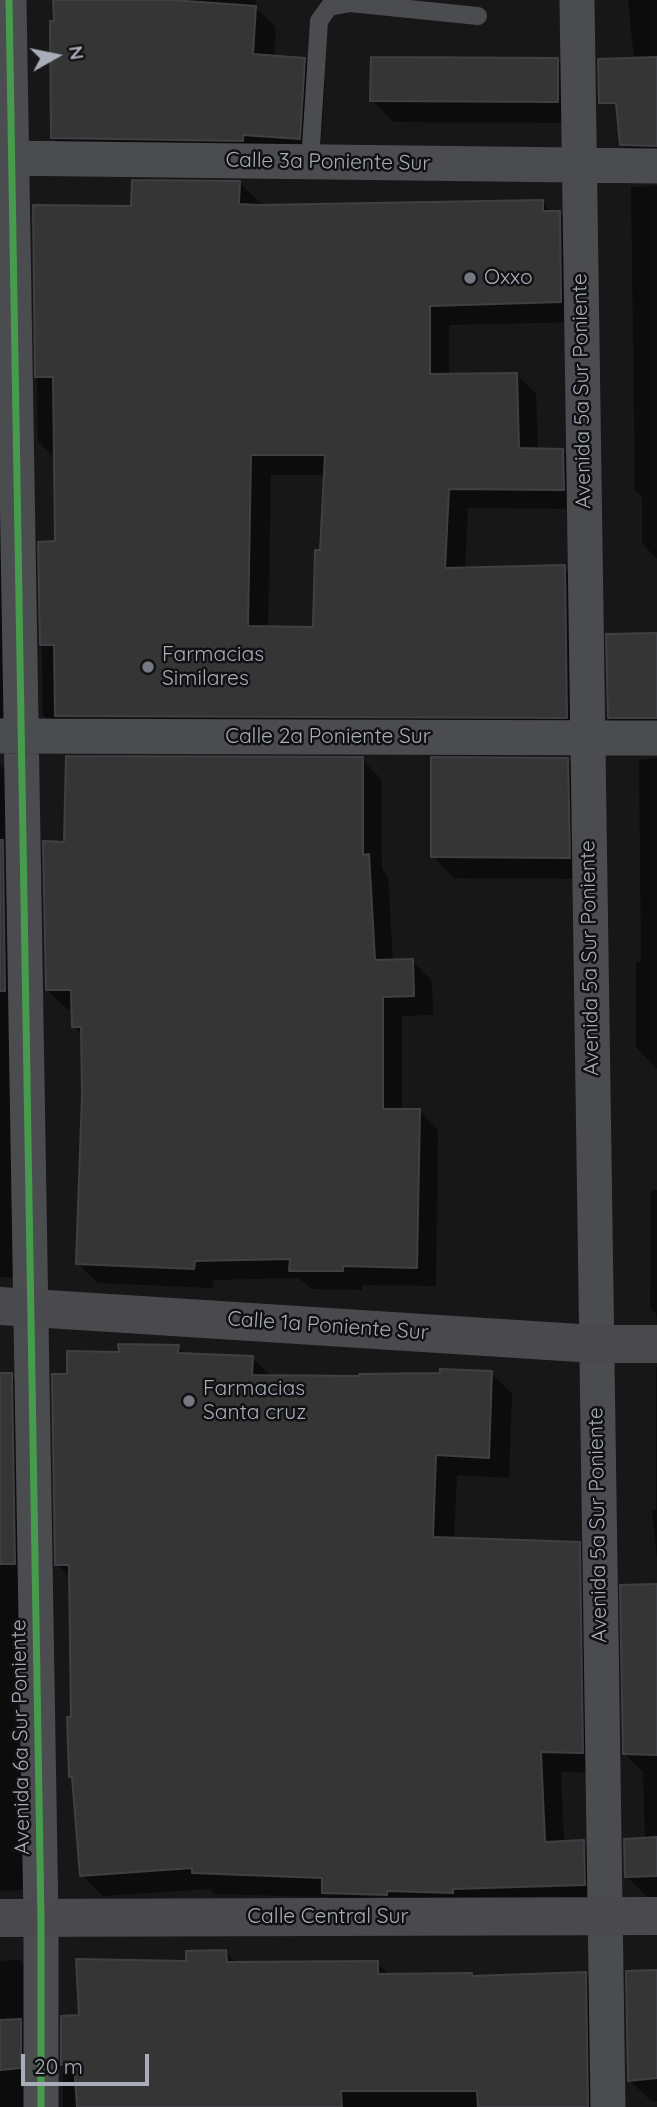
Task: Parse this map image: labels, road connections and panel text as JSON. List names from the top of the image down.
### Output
{
  "streets": {
    "main road": ["Calle 1a Poniente Sur", "Calle Central Sur"],
    "street": [
      "Calle 3a Poniente Sur",
      "Avenida 5a Sur Poniente",
      "Calle 2a Poniente Sur",
      "Avenida 6a Sur Poniente"
    ]
  },
  "crossings": [
    ["Calle 3a Poniente Sur", "Avenida 5a Sur Poniente"],
    ["Calle 3a Poniente Sur", "Avenida 6a Sur Poniente"],
    ["Avenida 5a Sur Poniente", "Calle 2a Poniente Sur"],
    ["Avenida 5a Sur Poniente", "Calle 1a Poniente Sur"],
    ["Avenida 5a Sur Poniente", "Calle Central Sur"],
    ["Calle 2a Poniente Sur", "Avenida 6a Sur Poniente"],
    ["Calle 1a Poniente Sur", "Avenida 6a Sur Poniente"],
    ["Avenida 6a Sur Poniente", "Calle Central Sur"]
  ],
  "places": ["Oxxo", "Farmacias Similares", "Farmacias Santa cruz"],
  "scale_bar": "20 m",
  "north": "right"
}
